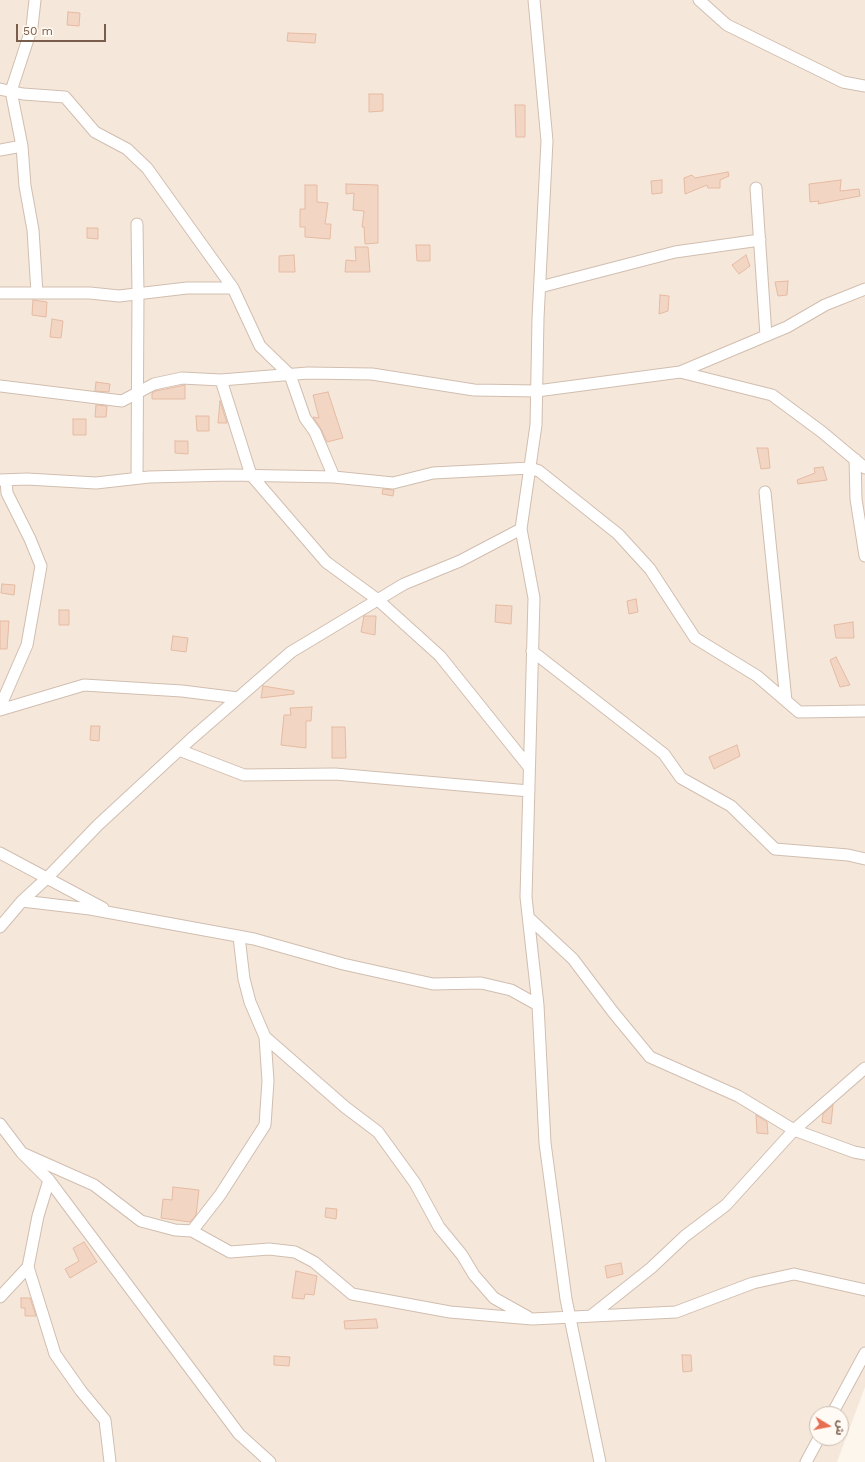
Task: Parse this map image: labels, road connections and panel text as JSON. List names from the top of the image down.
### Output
{
  "scale_bar": "50 m",
  "north": "right"
}
